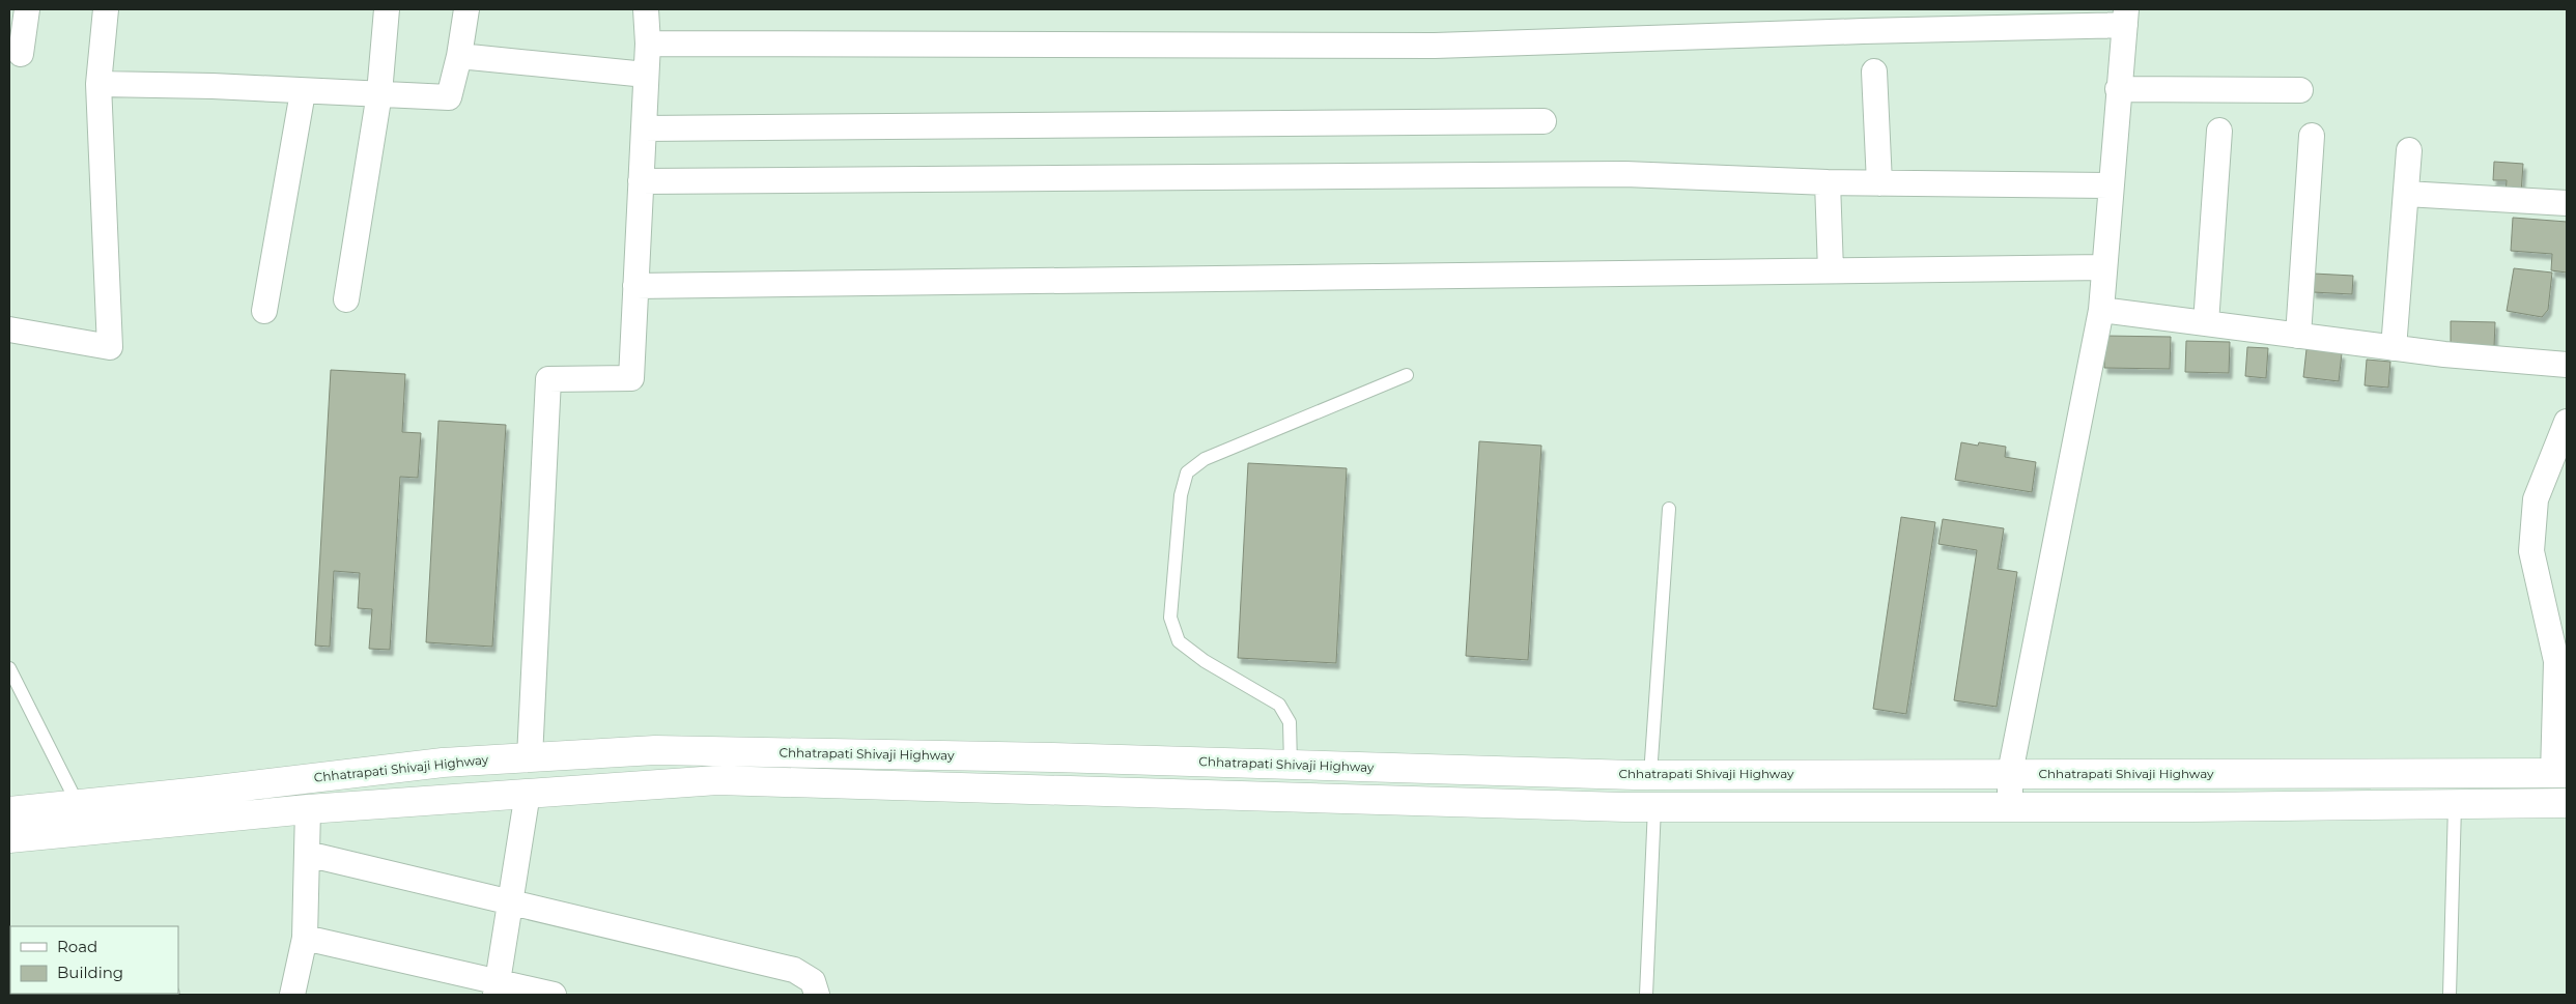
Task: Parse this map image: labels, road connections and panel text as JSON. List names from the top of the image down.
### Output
{
  "streets": {
    "main road": ["Chhatrapati Shivaji Highway"]
  },
  "legend": ["Road", "Building"]
}
